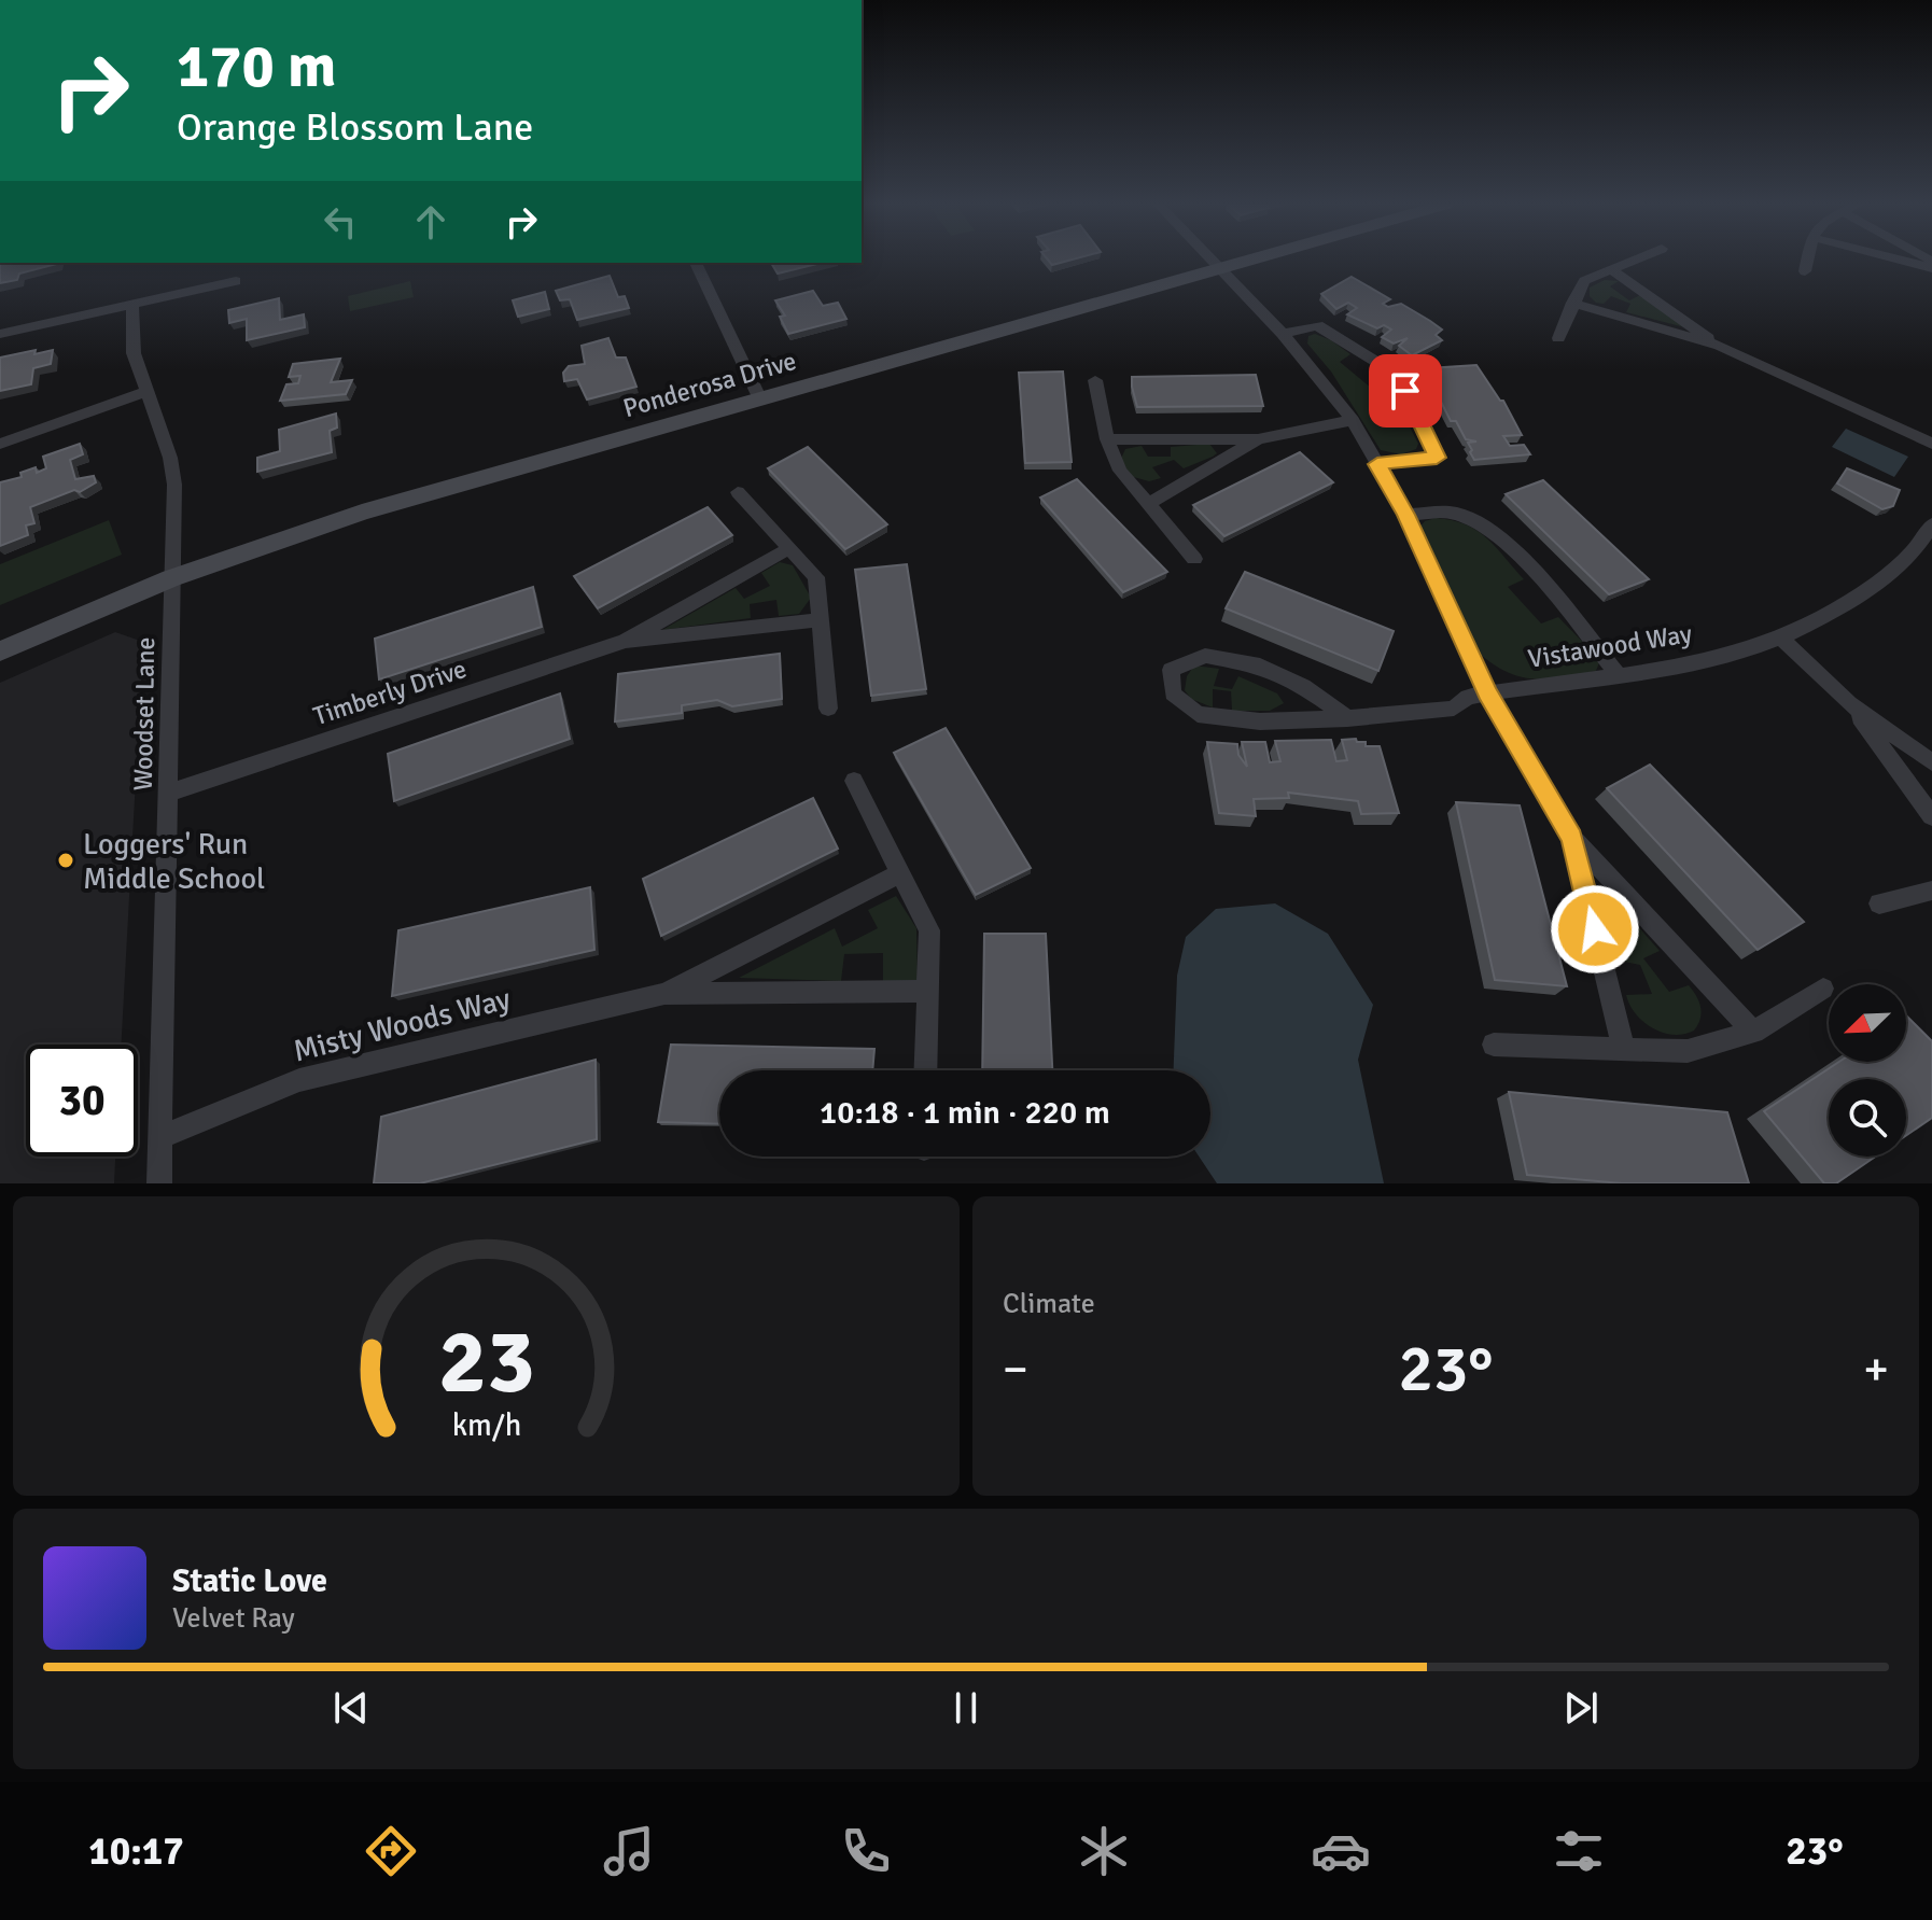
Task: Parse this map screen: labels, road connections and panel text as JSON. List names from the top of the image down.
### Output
{
  "streets": {
    "street": [
      "Ponderosa Drive",
      "Vistawood Way",
      "Timberly Drive",
      "Woodset Lane",
      "Misty Woods Way"
    ]
  },
  "crossings": [
    ["Ponderosa Drive", "Woodset Lane"],
    ["Timberly Drive", "Woodset Lane"],
    ["Woodset Lane", "Misty Woods Way"]
  ],
  "places": ["Loggers' Run Middle School"],
  "north": "bottom left",
  "page": {
    "turn": ["170 m", "Orange Blossom Lane"],
    "limit": "30",
    "trip": "10:18 · 1 min · 220 m",
    "tile": "Climate",
    "heat": ["−", "23°", "+"],
    "song": ["Static Love", "Velvet Ray"],
    "tabs": ["10:17", "23°"],
    "gauge": ["23", "km/h"]
  }
}
